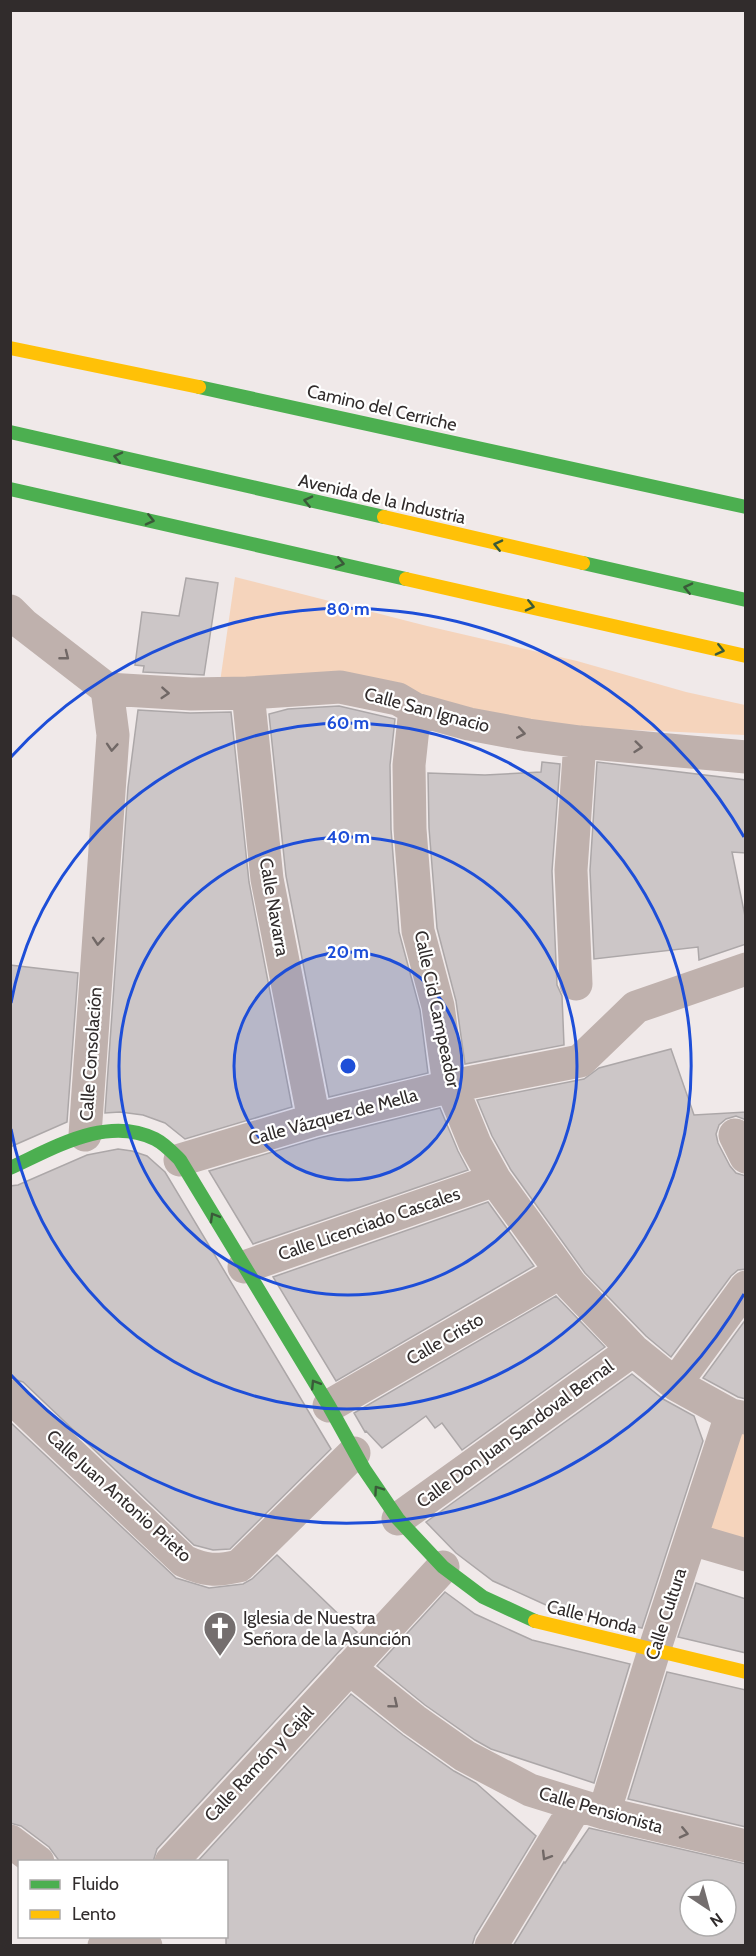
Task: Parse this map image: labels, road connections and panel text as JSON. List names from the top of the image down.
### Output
{
  "streets": {
    "street": [
      "Camino del Cerriche",
      "Avenida de la Industria",
      "Calle San Ignacio",
      "Calle Navarra",
      "Calle Cid Campeador",
      "Calle Consolación",
      "Calle Vázquez de Mella",
      "Calle Licenciado Cascales",
      "Calle Cristo",
      "Calle Don Juan Sandoval Bernal",
      "Calle Juan Antonio Prieto",
      "Calle Cultura",
      "Calle Honda",
      "Calle Ramón y Cajal",
      "Calle Pensionista"
    ]
  },
  "crossings": [
    ["Calle San Ignacio", "Calle Navarra"],
    ["Calle San Ignacio", "Calle Cid Campeador"],
    ["Calle San Ignacio", "Calle Consolación"],
    ["Calle Navarra", "Calle Vázquez de Mella"],
    ["Calle Cid Campeador", "Calle Vázquez de Mella"],
    ["Calle Cid Campeador", "Calle Licenciado Cascales"],
    ["Calle Cid Campeador", "Calle Cristo"],
    ["Calle Cid Campeador", "Calle Don Juan Sandoval Bernal"],
    ["Calle Cid Campeador", "Calle Cultura"],
    ["Calle Consolación", "Calle Vázquez de Mella"],
    ["Calle Consolación", "Calle Licenciado Cascales"],
    ["Calle Consolación", "Calle Cristo"],
    ["Calle Consolación", "Calle Don Juan Sandoval Bernal"],
    ["Calle Consolación", "Calle Juan Antonio Prieto"],
    ["Calle Consolación", "Calle Honda"],
    ["Calle Don Juan Sandoval Bernal", "Calle Honda"],
    ["Calle Cultura", "Calle Honda"],
    ["Calle Cultura", "Calle Pensionista"],
    ["Calle Honda", "Calle Ramón y Cajal"],
    ["Calle Ramón y Cajal", "Calle Pensionista"]
  ],
  "one_way": ["Calle Pensionista"],
  "places": {
    "church": ["Iglesia de Nuestra Señora de la Asunción"]
  },
  "legend": ["Fluido", "Lento"],
  "north": "bottom right",
  "rings": [
    "80 m",
    "60 m",
    "40 m",
    "20 m"
  ]
}
